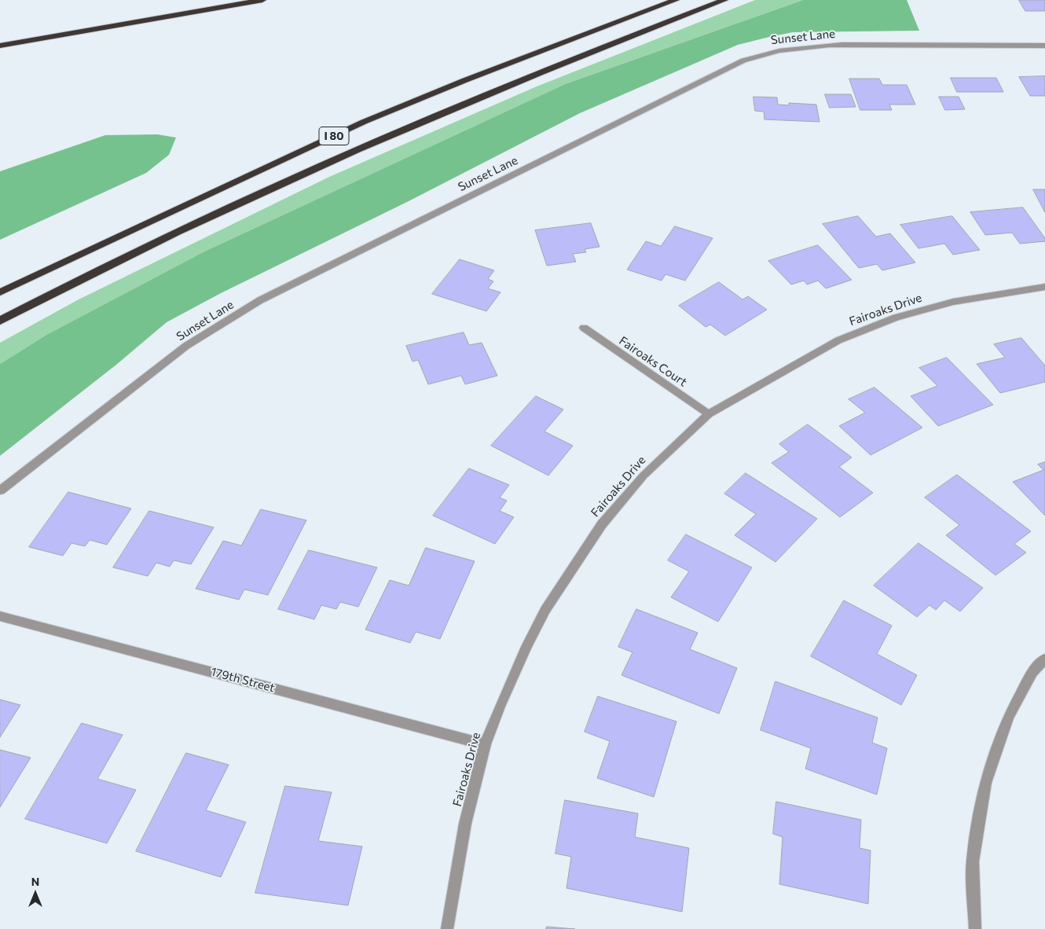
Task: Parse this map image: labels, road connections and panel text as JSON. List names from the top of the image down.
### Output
{
  "streets": {
    "highway": ["I 80"],
    "street": [
      "Sunset Lane",
      "Fairoaks Drive",
      "Fairoaks Court",
      "179th Street"
    ]
  },
  "crossings": [
    ["Fairoaks Drive", "Fairoaks Court"],
    ["Fairoaks Drive", "179th Street"]
  ],
  "north": "top"
}
